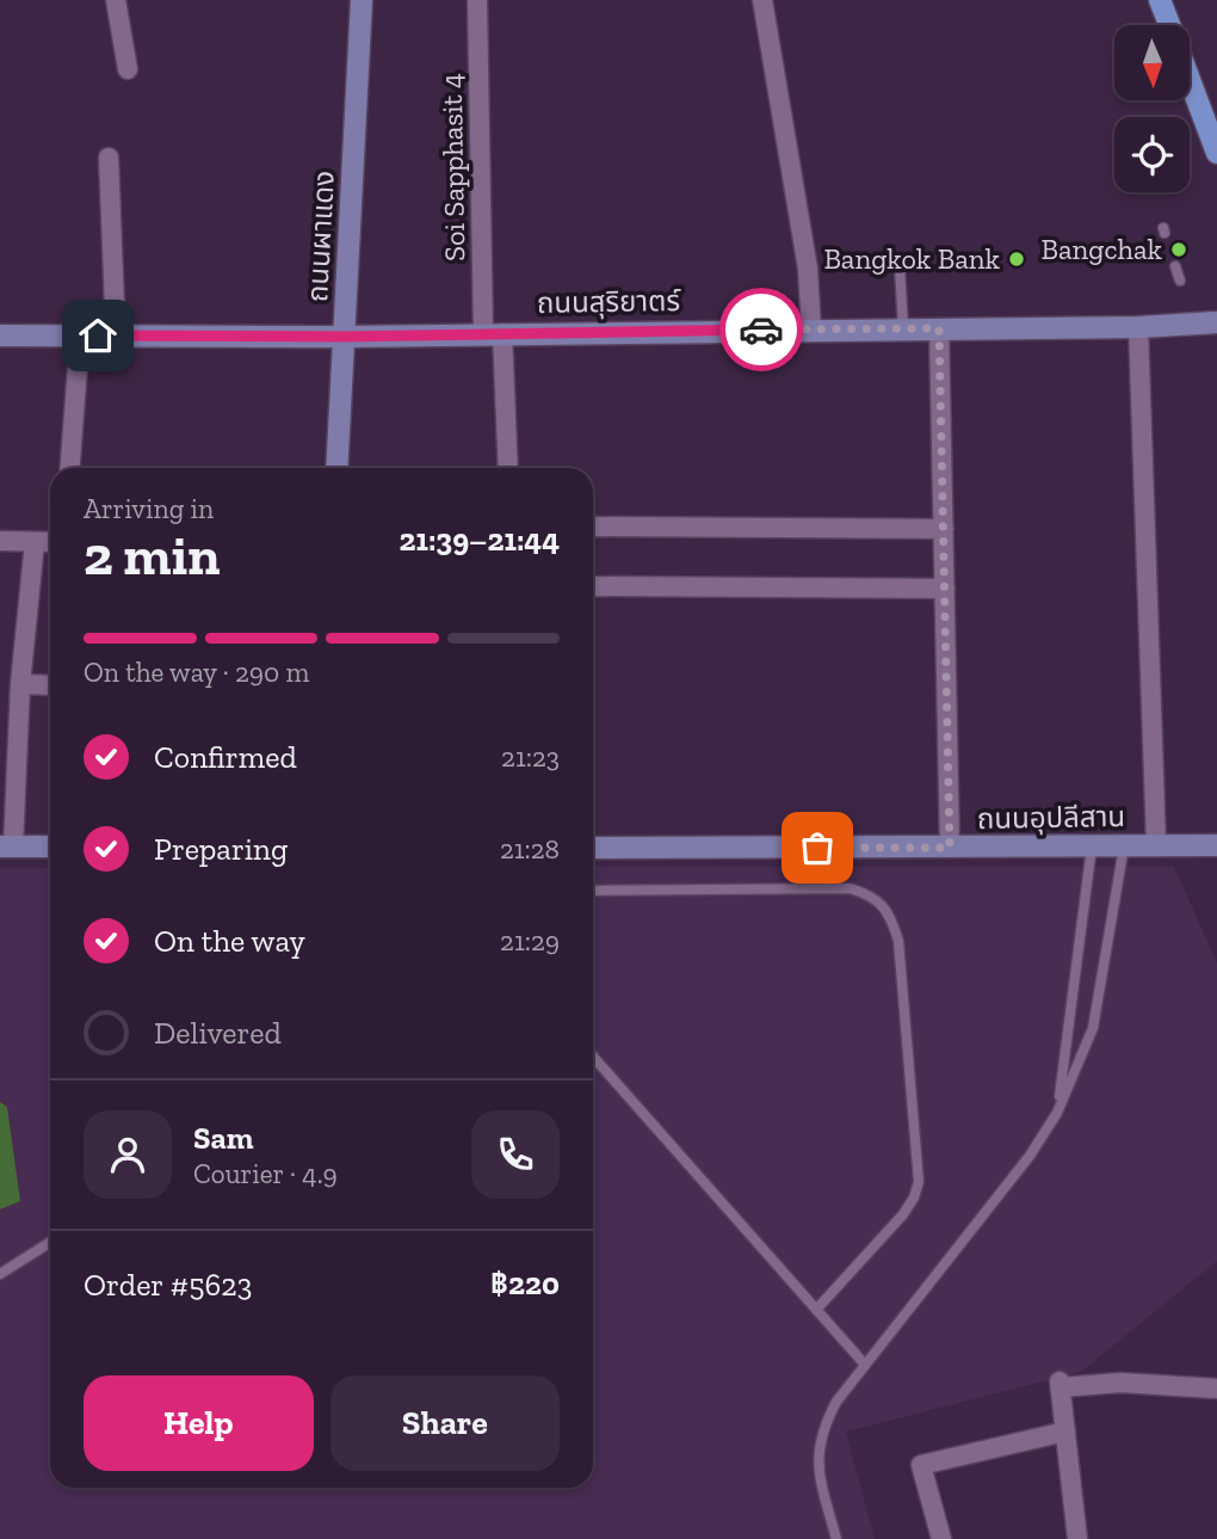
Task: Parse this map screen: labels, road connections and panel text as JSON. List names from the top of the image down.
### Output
{
  "streets": {
    "street": [
      "Soi Sapphasit 4",
      "ถนนผาแดง",
      "ถนนสุริยาตร์",
      "ถนนอุปลีสาน"
    ]
  },
  "crossings": [
    ["Soi Sapphasit 4", "ถนนสุริยาตร์"],
    ["ถนนผาแดง", "ถนนสุริยาตร์"]
  ],
  "places": ["Bangchak", "Bangkok Bank"],
  "north": "bottom",
  "page": {
    "heading": ["2 min", "Arriving in", "21:39–21:44"],
    "panel": [
      "Sam",
      "Courier · 4.9",
      "Order #5623",
      "฿220"
    ],
    "bar": "On the way · 290 m",
    "list": [
      ["Confirmed", "21:23"],
      ["Preparing", "21:28"],
      ["On the way", "21:29"],
      "Delivered"
    ],
    "buttons": ["Help", "Share"]
  }
}
